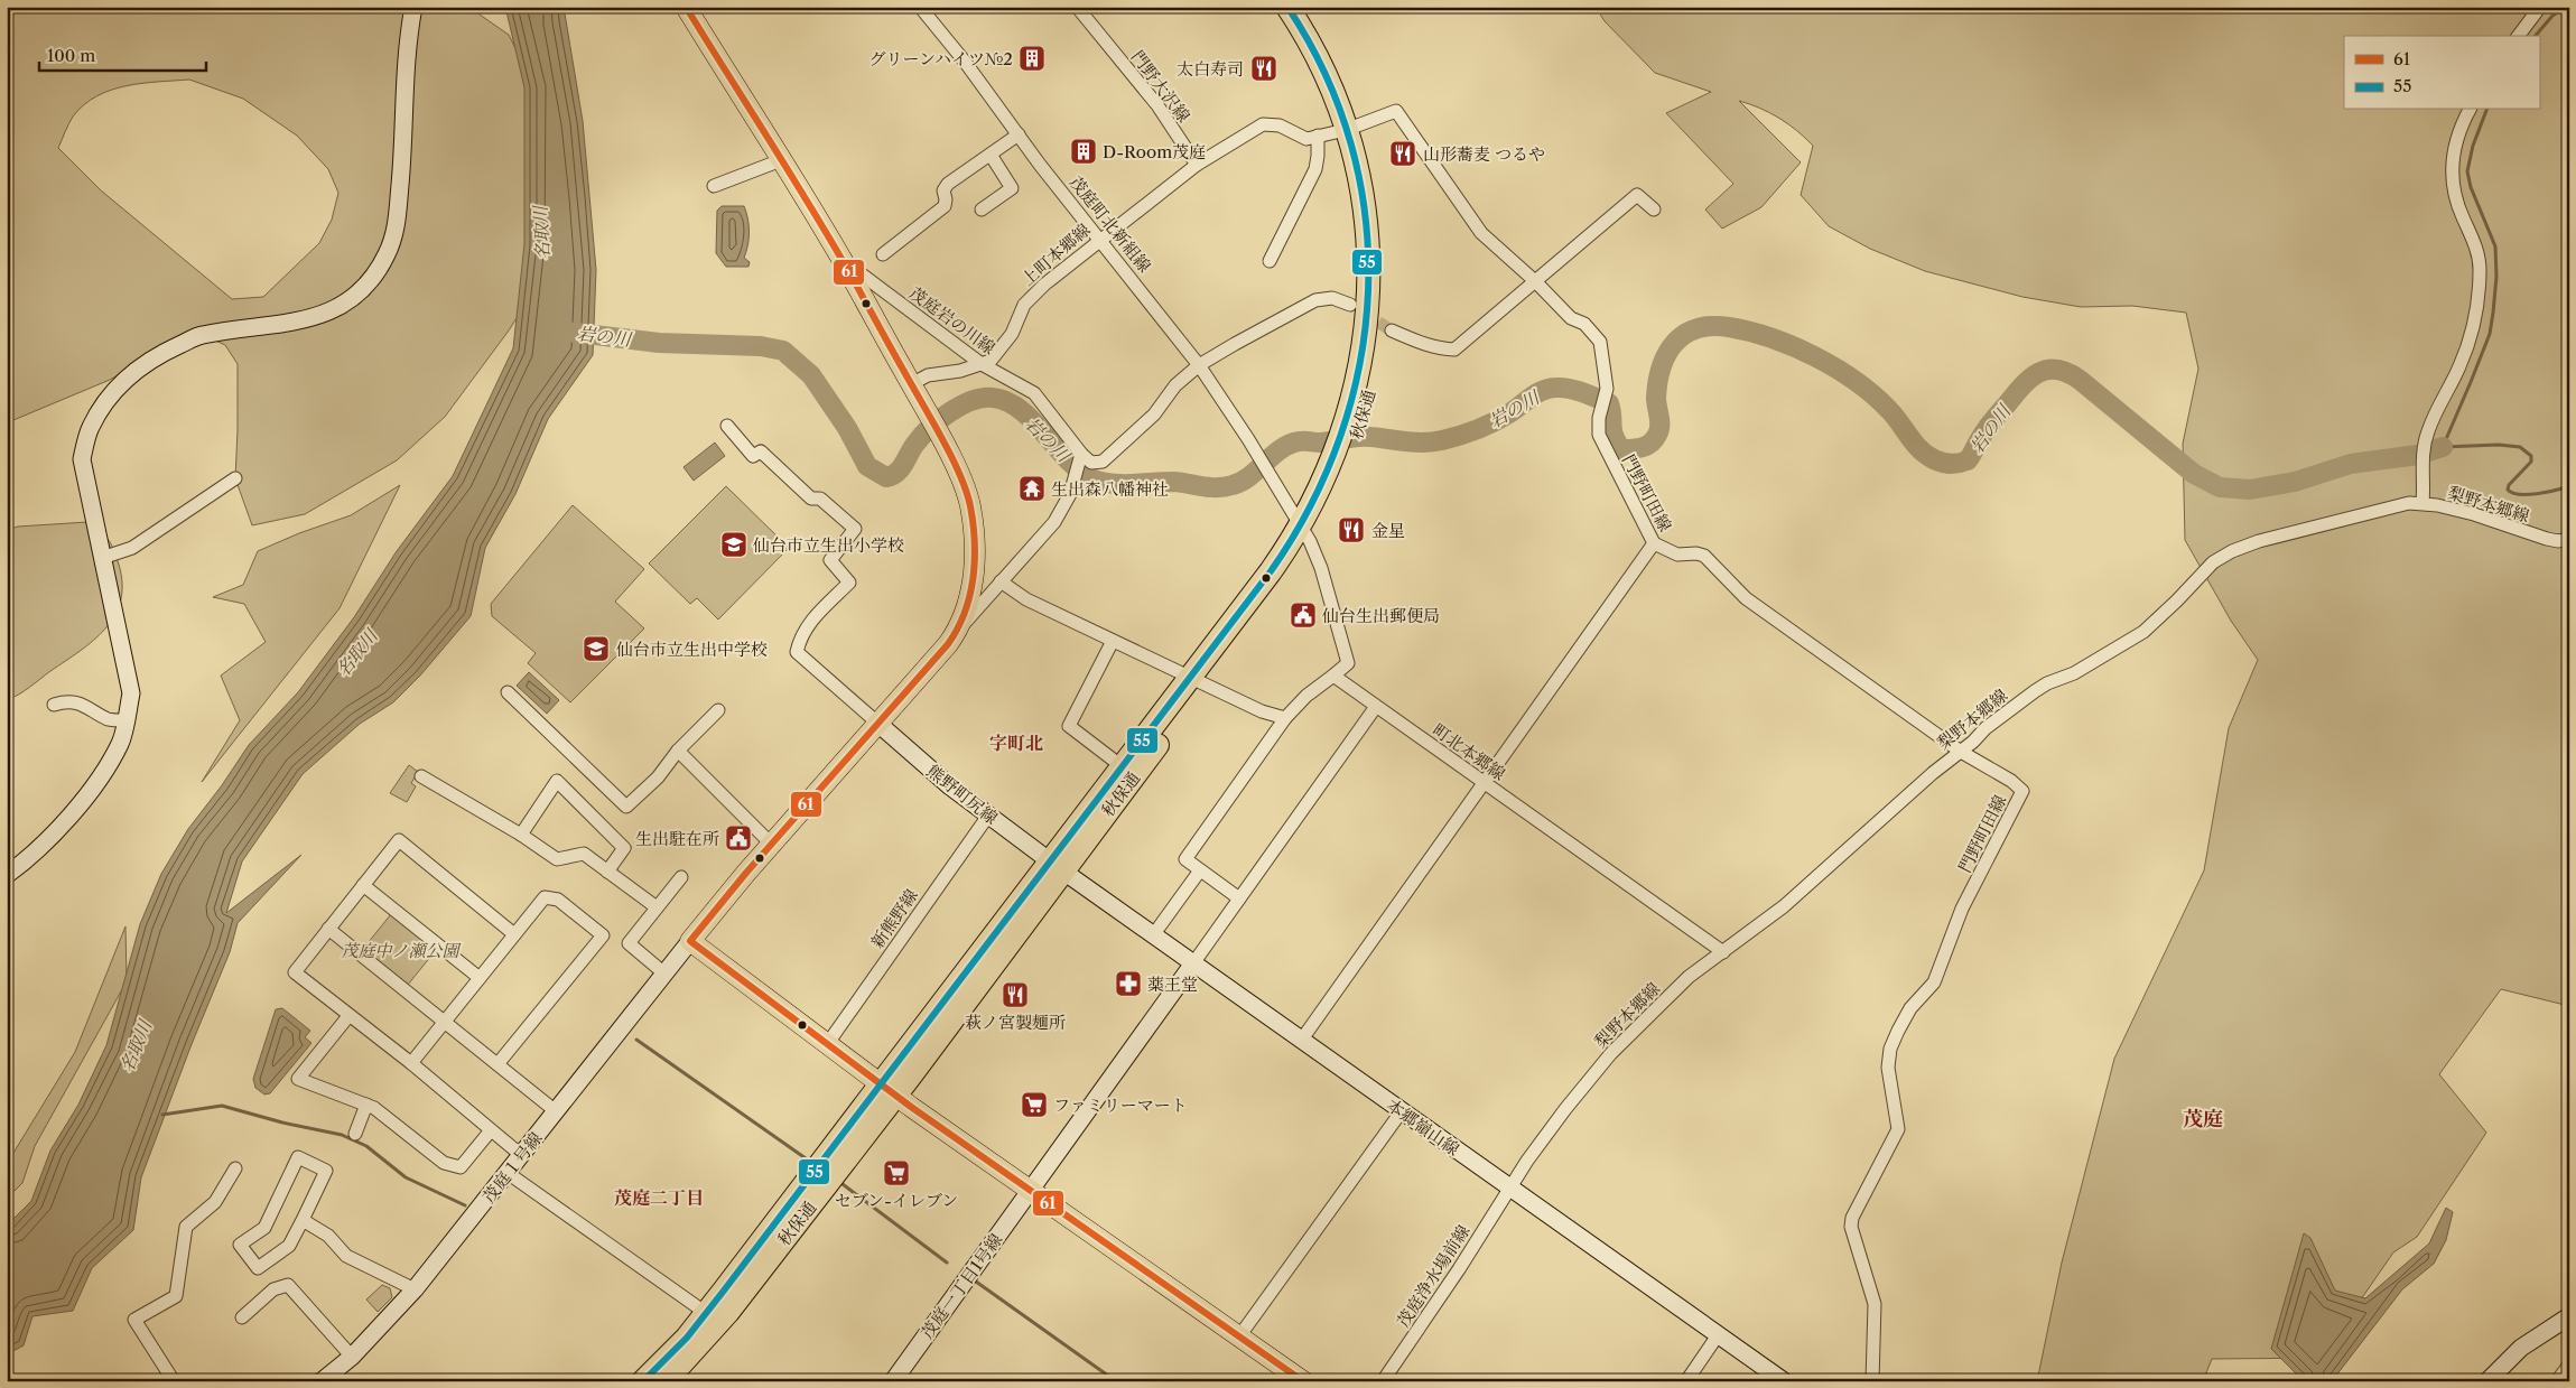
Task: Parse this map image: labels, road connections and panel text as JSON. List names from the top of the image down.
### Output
{
  "streets": {
    "highway": ["秋保通"],
    "street": [
      "門野大沢線",
      "茂庭町北新組線",
      "上町本郷線",
      "茂庭岩の川線",
      "門野町田線",
      "梨野本郷線",
      "町北本郷線",
      "熊野町尻線",
      "新熊野線",
      "本郷嶺山線",
      "茂庭１号線",
      "茂庭浄水場前線",
      "茂庭一丁目1号線"
    ]
  },
  "crossings": [
    ["門野大沢線", "上町本郷線"],
    ["茂庭町北新組線", "上町本郷線"],
    ["茂庭町北新組線", "秋保通"],
    ["茂庭町北新組線", "町北本郷線"],
    ["上町本郷線", "茂庭岩の川線"],
    ["秋保通", "熊野町尻線"],
    ["秋保通", "本郷嶺山線"],
    ["門野町田線", "梨野本郷線"],
    ["梨野本郷線", "町北本郷線"],
    ["梨野本郷線", "本郷嶺山線"],
    ["梨野本郷線", "茂庭浄水場前線"],
    ["熊野町尻線", "新熊野線"],
    ["熊野町尻線", "本郷嶺山線"],
    ["本郷嶺山線", "茂庭浄水場前線"],
    ["本郷嶺山線", "茂庭一丁目1号線"]
  ],
  "districts": ["字町北", "茂庭", "茂庭二丁目"],
  "water": ["名取川", "岩の川"],
  "parks": ["茂庭中ノ瀬公園"],
  "places": {
    "building": ["グリーンハイツ№2", "D-Room茂庭"],
    "restaurant": [
      "太白寿司",
      "山形蕎麦 つるや",
      "金星",
      "萩ノ宮製麺所"
    ],
    "temple": ["生出森八幡神社"],
    "school or university": ["仙台市立生出小学校", "仙台市立生出中学校"],
    "public building": ["仙台生出郵便局", "生出駐在所"],
    "pharmacy": ["薬王堂"],
    "supermarket": ["ファミリーマート", "セブン-イレブン"]
  },
  "lines": ["transit line 61", "transit line 55"],
  "legend": ["61", "55"],
  "scale_bar": "100 m"
}
